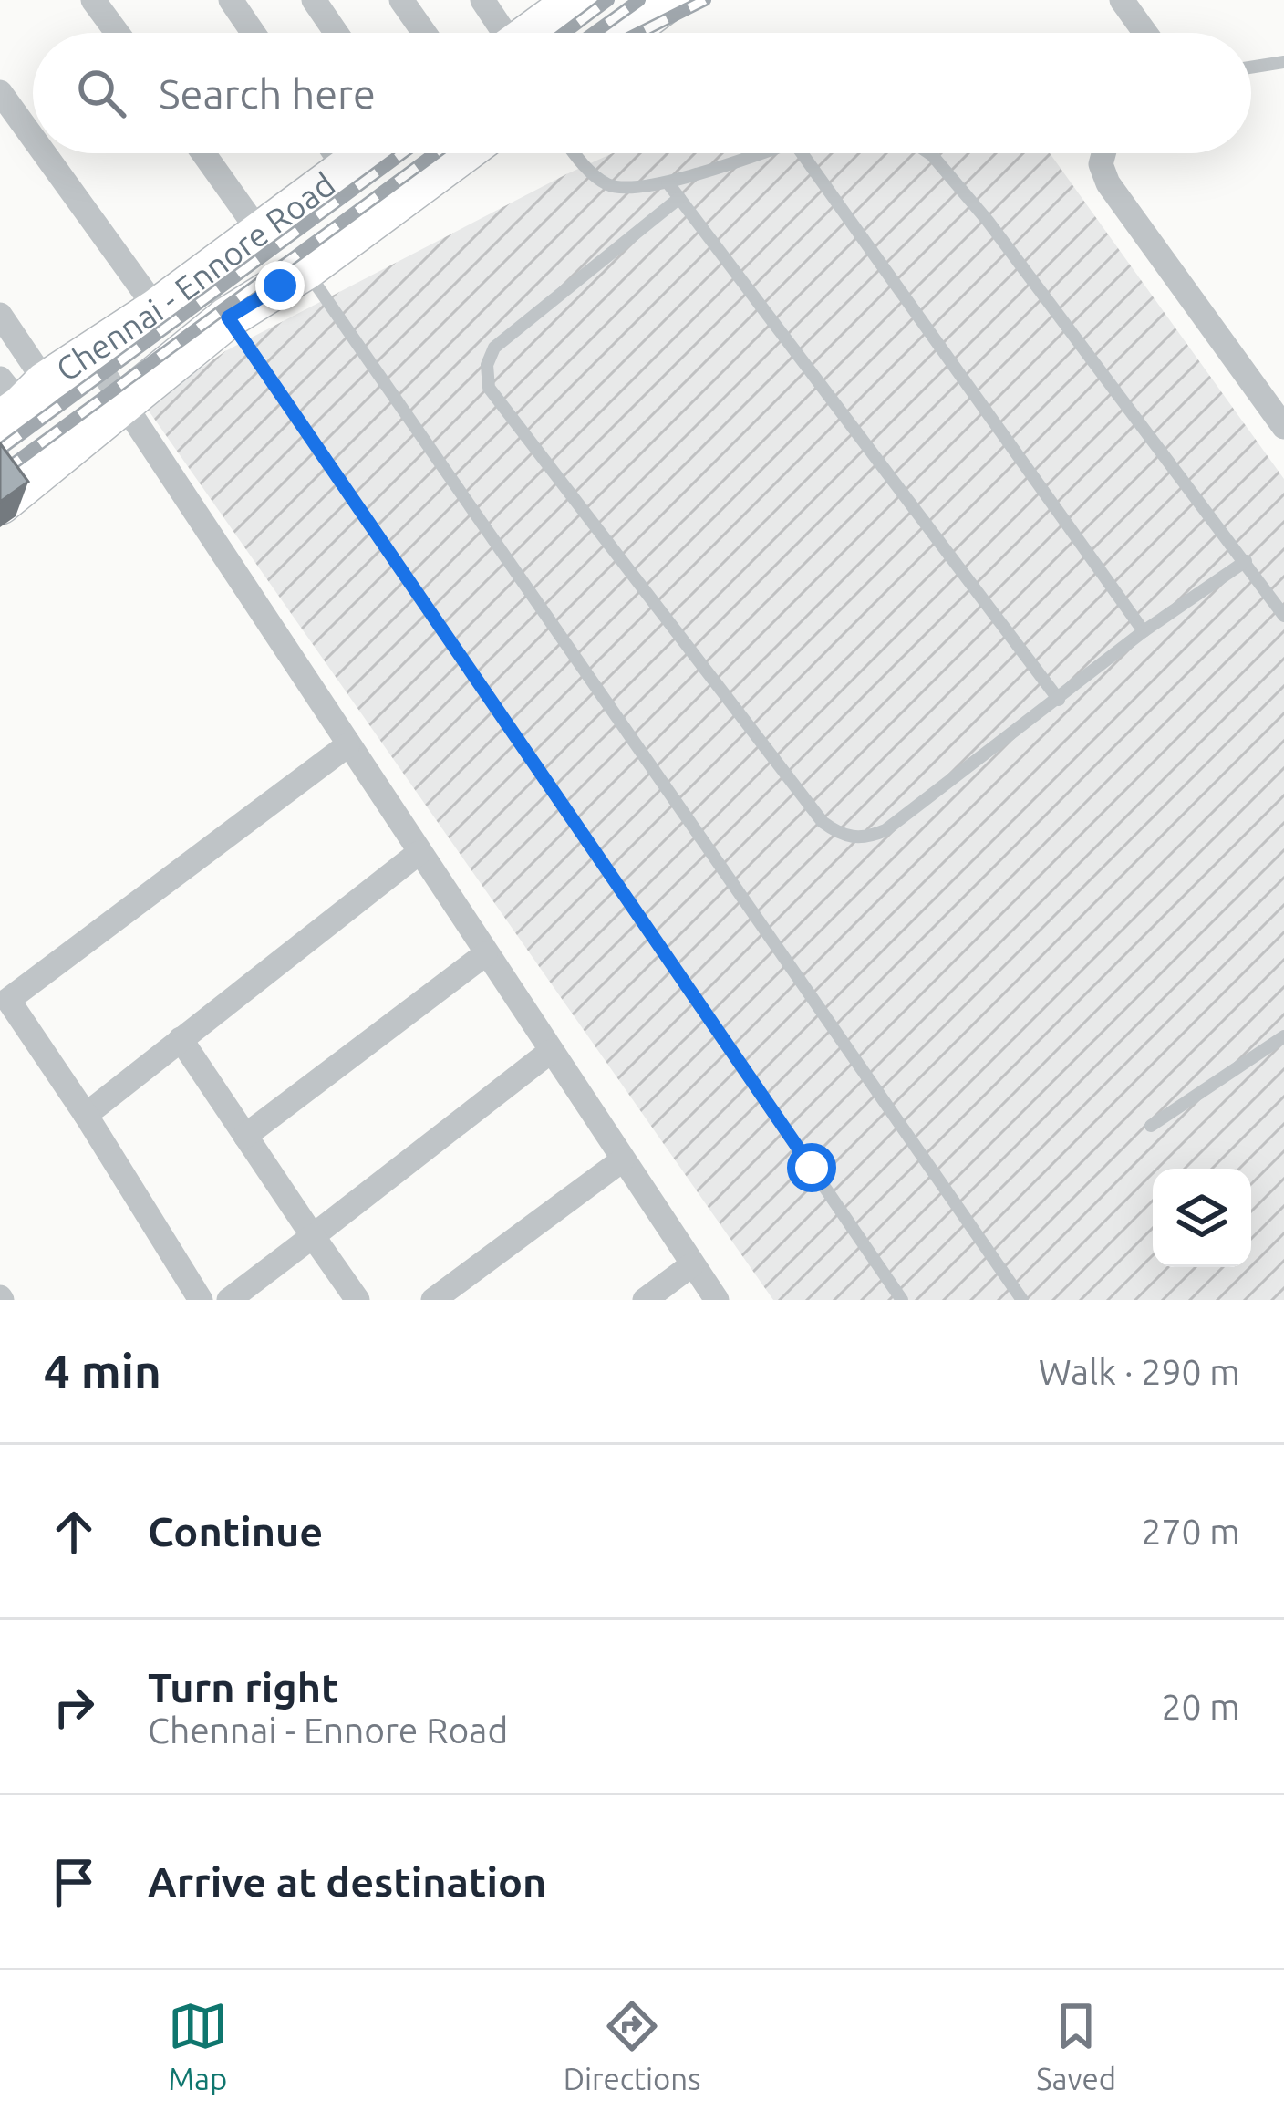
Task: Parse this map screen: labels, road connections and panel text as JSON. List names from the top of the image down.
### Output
{
  "streets": {
    "main road": ["Chennai - Ennore Road"]
  },
  "page": {
    "search": "Search here",
    "heading": ["4 min", "Walk · 290 m"],
    "list": [
      ["Continue", "270 m"],
      ["Turn right", "Chennai - Ennore Road", "20 m"],
      "Arrive at destination"
    ],
    "nav": ["Map", "Directions", "Saved"]
  }
}
